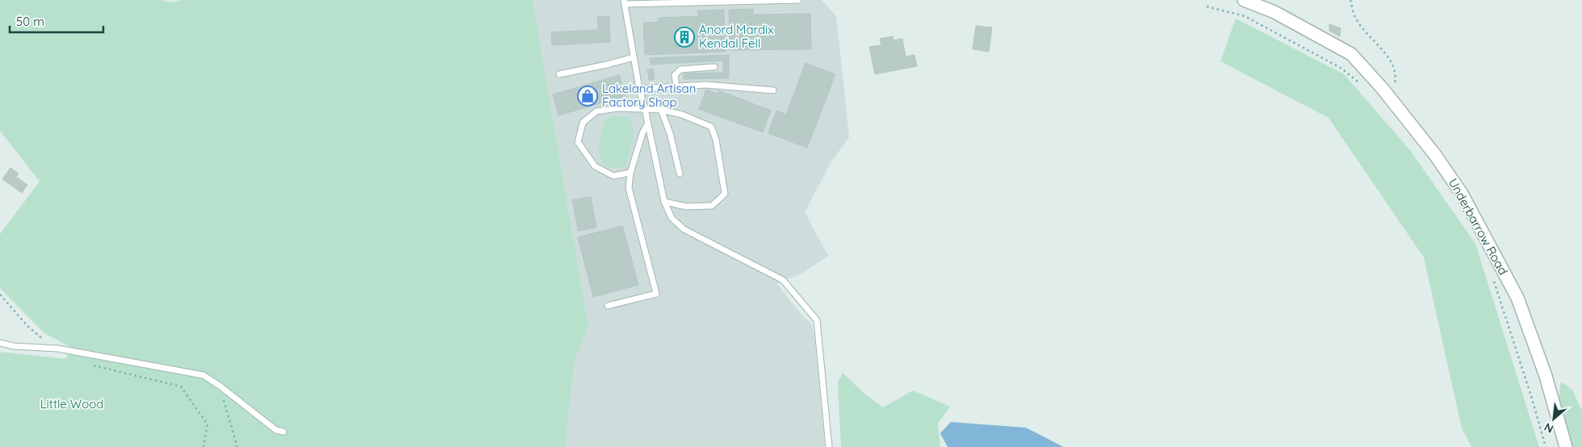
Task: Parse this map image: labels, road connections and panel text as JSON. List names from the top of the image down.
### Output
{
  "streets": {
    "street": ["Underbarrow Road"]
  },
  "parks": ["Little Wood"],
  "places": {
    "building": ["Anord Mardix Kendal Fell"],
    "shop": ["Lakeland Artisan Factory Shop"]
  },
  "scale_bar": "50 m",
  "north": "bottom left"
}
